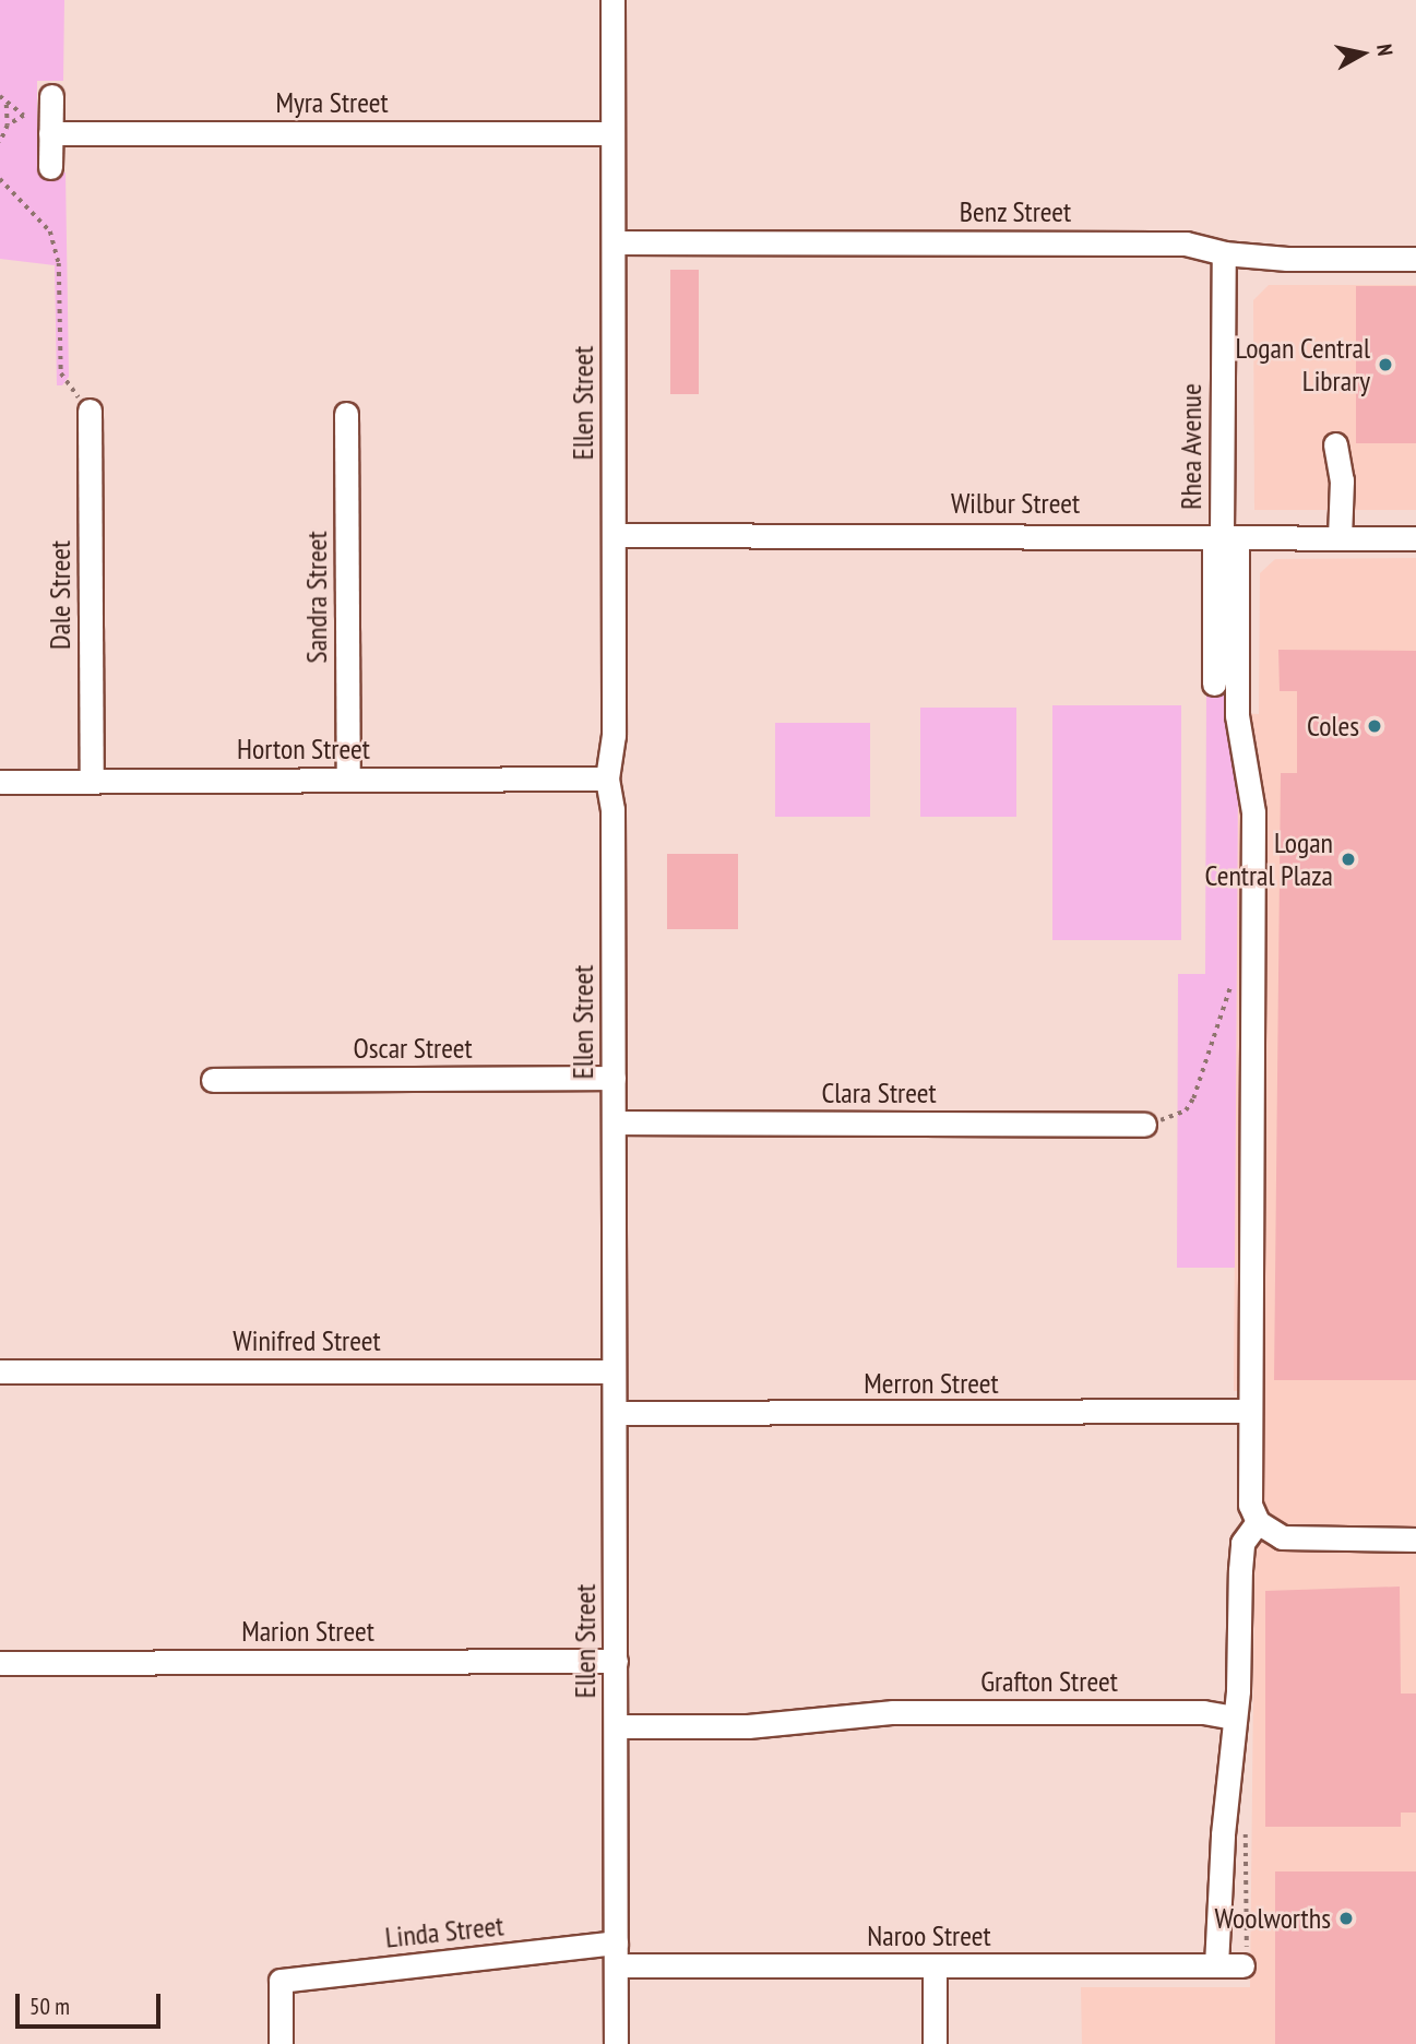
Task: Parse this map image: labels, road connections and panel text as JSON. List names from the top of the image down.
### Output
{
  "streets": {
    "street": [
      "Myra Street",
      "Benz Street",
      "Ellen Street",
      "Rhea Avenue",
      "Wilbur Street",
      "Dale Street",
      "Sandra Street",
      "Horton Street",
      "Oscar Street",
      "Clara Street",
      "Winifred Street",
      "Merron Street",
      "Marion Street",
      "Grafton Street",
      "Linda Street",
      "Naroo Street"
    ]
  },
  "crossings": [
    ["Myra Street", "Ellen Street"],
    ["Benz Street", "Ellen Street"],
    ["Benz Street", "Rhea Avenue"],
    ["Ellen Street", "Wilbur Street"],
    ["Ellen Street", "Horton Street"],
    ["Ellen Street", "Oscar Street"],
    ["Ellen Street", "Clara Street"],
    ["Ellen Street", "Winifred Street"],
    ["Ellen Street", "Merron Street"],
    ["Ellen Street", "Marion Street"],
    ["Ellen Street", "Grafton Street"],
    ["Ellen Street", "Linda Street"],
    ["Ellen Street", "Naroo Street"],
    ["Rhea Avenue", "Wilbur Street"],
    ["Dale Street", "Horton Street"],
    ["Sandra Street", "Horton Street"],
    ["Linda Street", "Naroo Street"]
  ],
  "places": [
    "Logan Central Library",
    "Coles",
    "Logan Central Plaza",
    "Woolworths"
  ],
  "scale_bar": "50 m",
  "north": "right"
}
